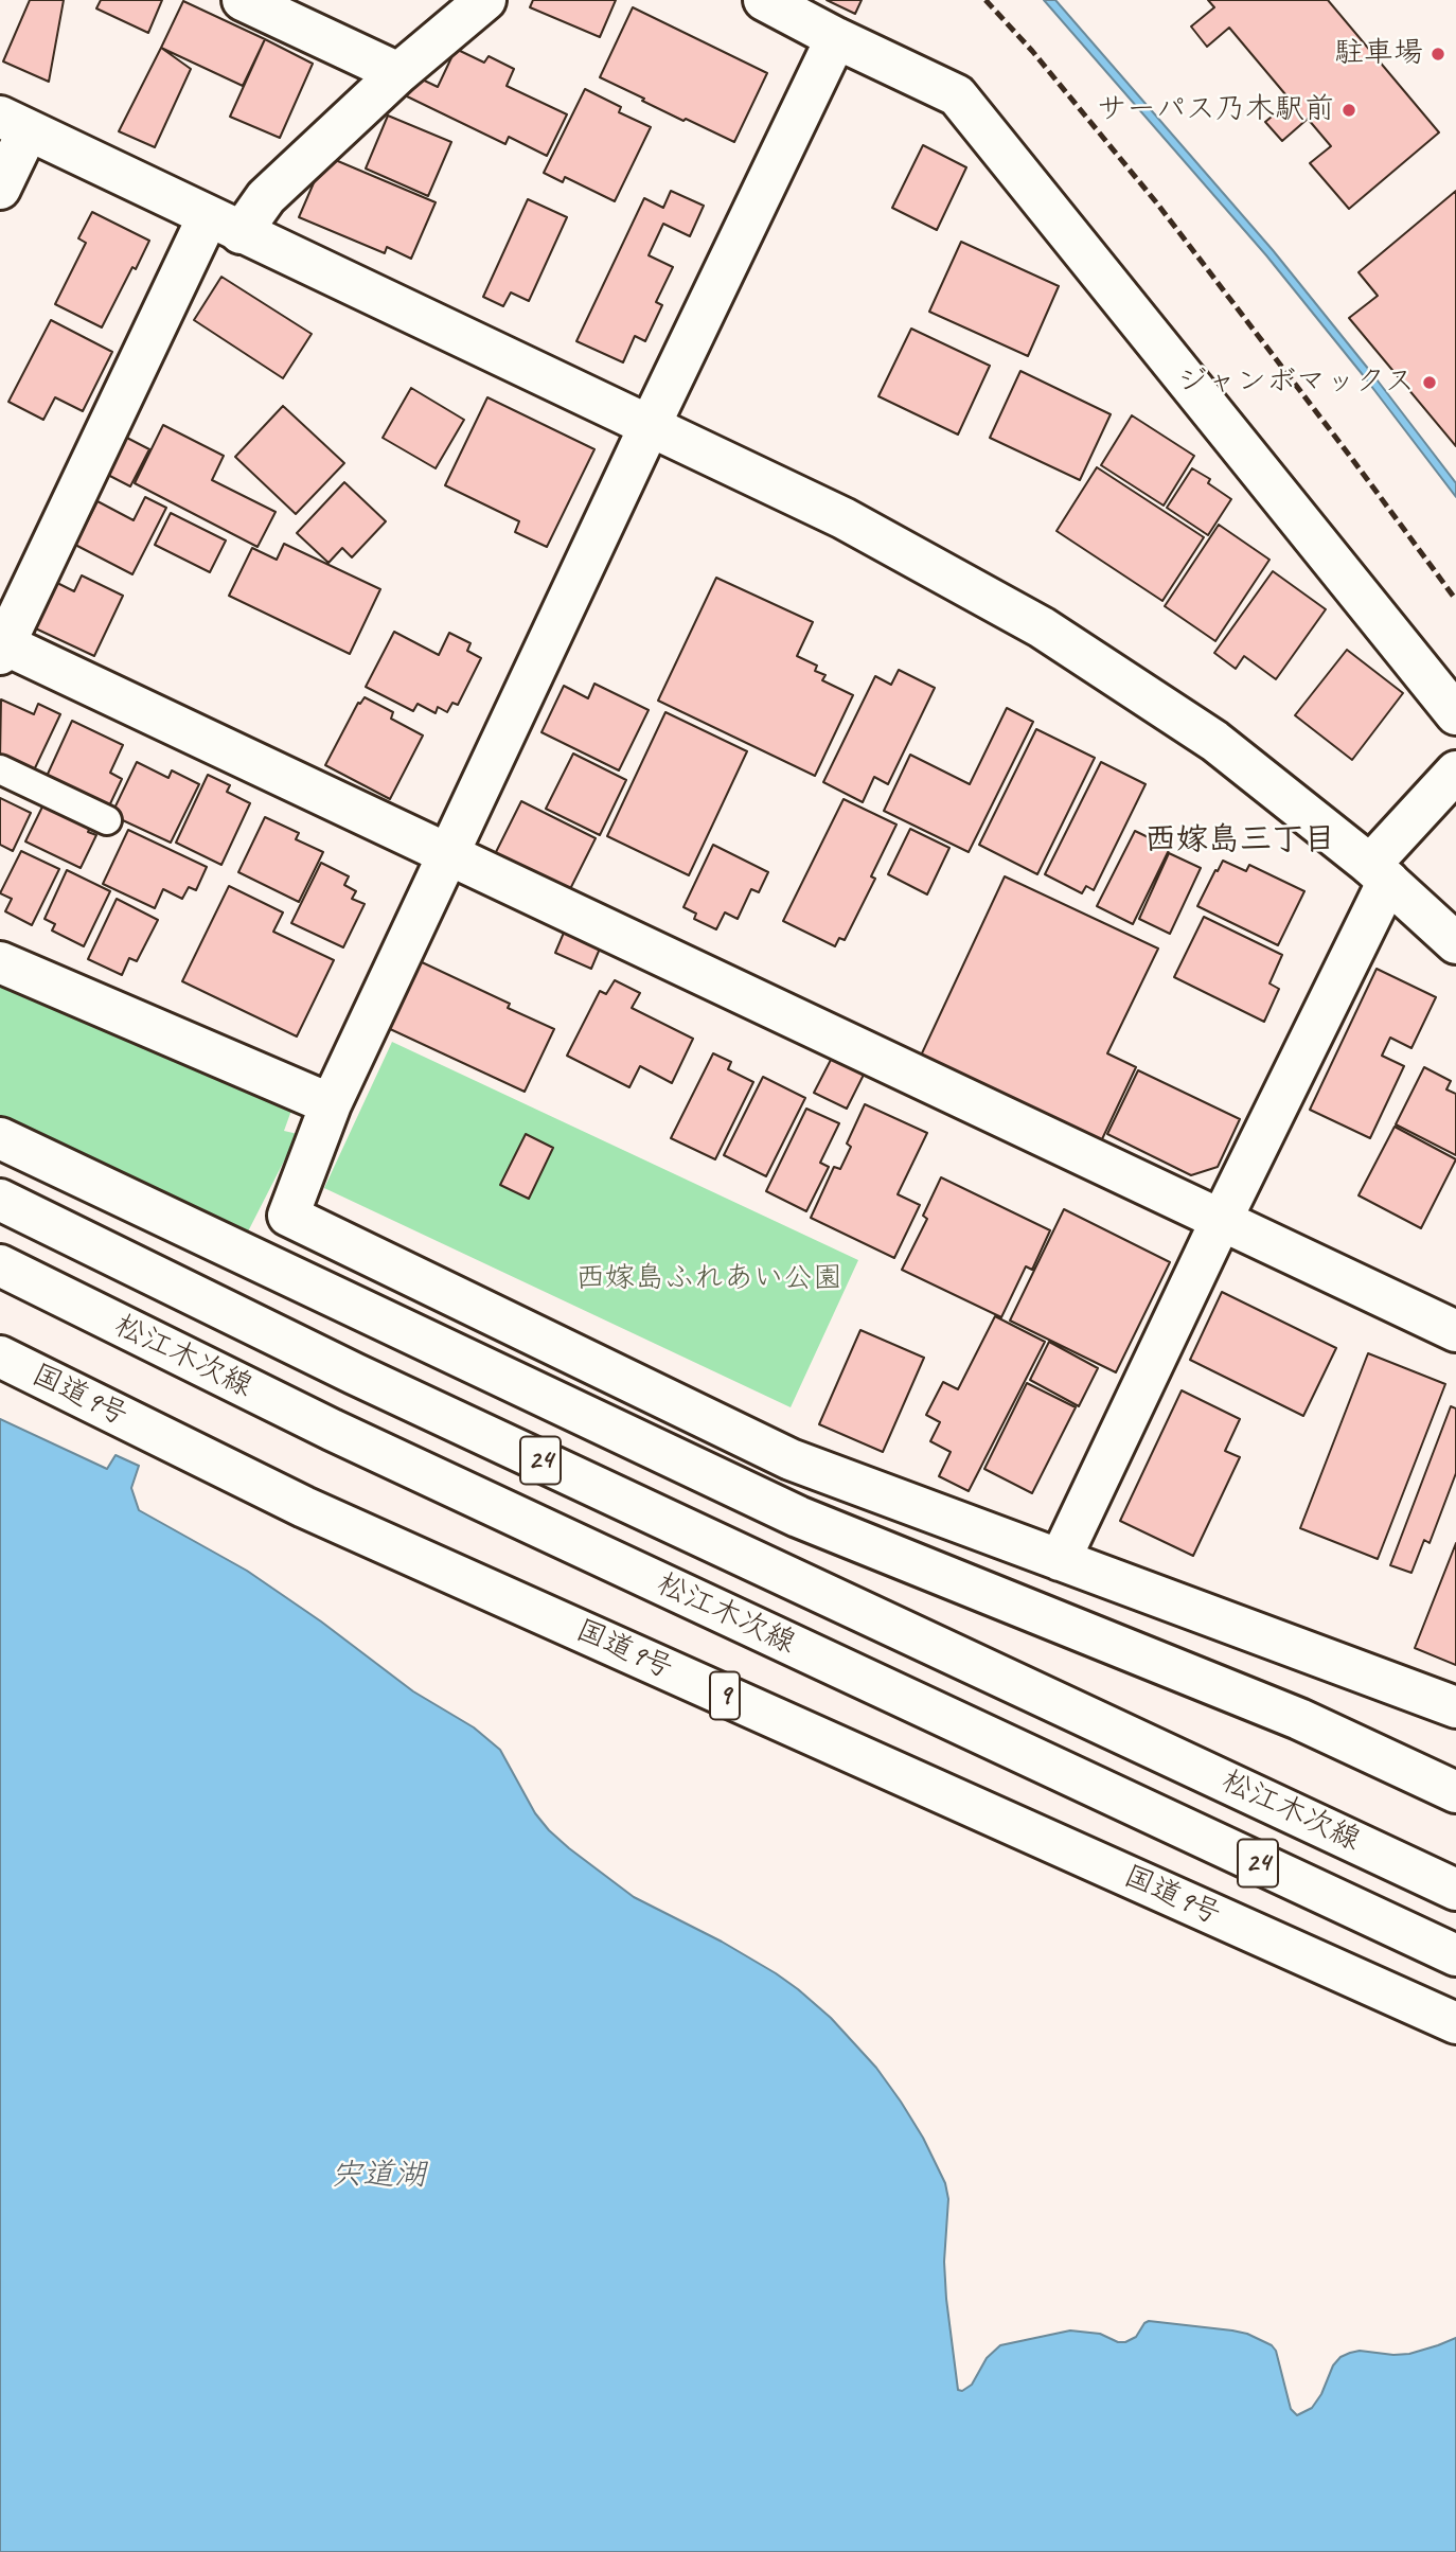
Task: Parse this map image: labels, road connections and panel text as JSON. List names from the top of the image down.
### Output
{
  "streets": {
    "main road": [
      "松江木次線",
      "国道9号",
      "24",
      "9"
    ]
  },
  "districts": ["西嫁島三丁目"],
  "water": ["宍道湖"],
  "parks": ["西嫁島ふれあい公園"],
  "places": ["駐車場", "サーパス乃木駅前", "ジャンボマックス"]
}
